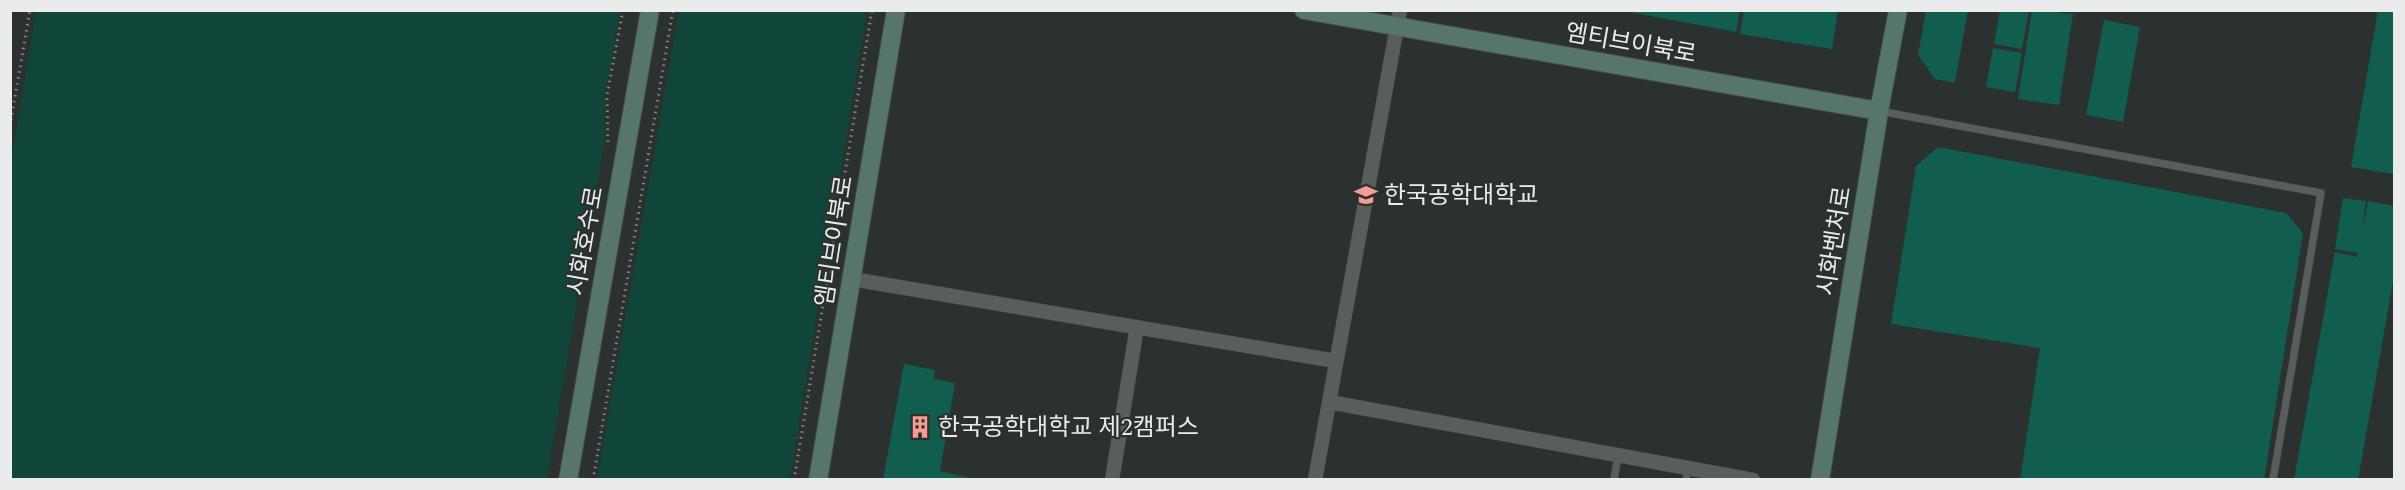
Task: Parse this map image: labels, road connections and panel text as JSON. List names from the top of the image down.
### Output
{
  "streets": {
    "street": ["엠티브이북로", "시화호수로", "시화벤처로"]
  },
  "crossings": [
    ["엠티브이북로", "시화벤처로"]
  ],
  "places": {
    "school or university": ["한국공학대학교"],
    "building": ["한국공학대학교 제2캠퍼스"]
  }
}
